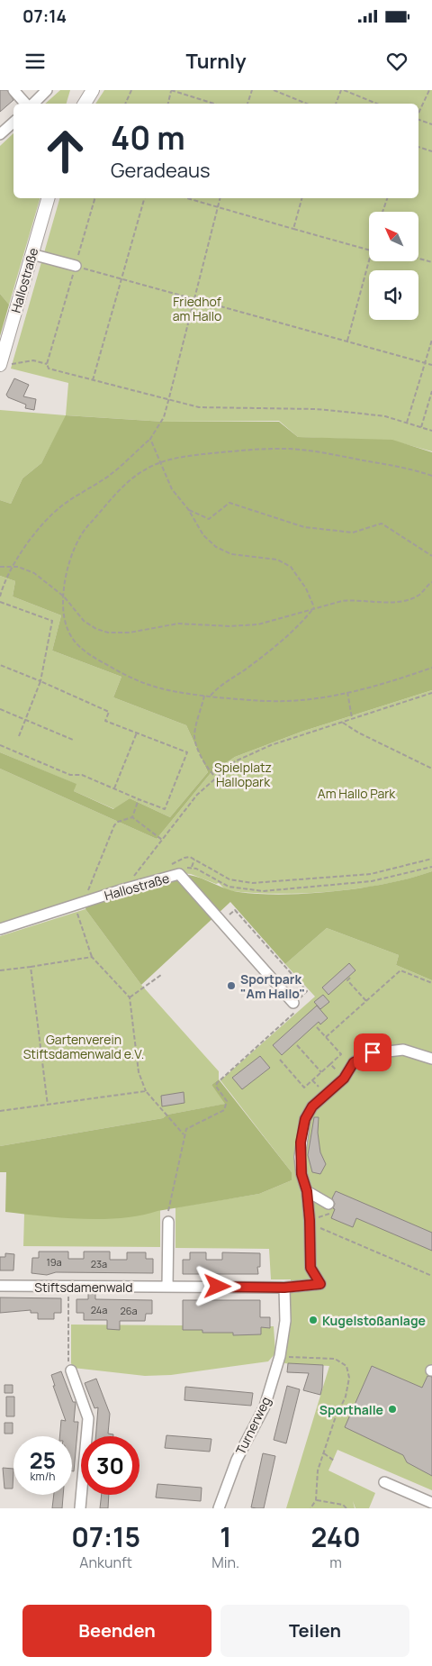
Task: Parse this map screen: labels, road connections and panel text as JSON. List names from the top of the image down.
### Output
{
  "streets": {
    "main road": ["Hallostraße"],
    "street": ["Stiftsdamenwald", "Turnerweg"]
  },
  "crossings": [
    ["Stiftsdamenwald", "Turnerweg"]
  ],
  "parks": [
    "Friedhof am Hallo",
    "Spielplatz Hallopark",
    "Am Hallo Park",
    "Gartenverein Stiftsdamenwald e.V."
  ],
  "places": ["Sportpark \"Am Hallo\"", "Kugelstoßanlage", "Sporthalle"],
  "house_numbers": [
    "19a",
    "23a",
    "24a",
    "26a"
  ],
  "north": "top left",
  "page": {
    "status": "07:14",
    "header": "Turnly",
    "turn": ["40 m", "Geradeaus"],
    "speed": "25 km/h",
    "limit": "30",
    "eta": [
      "07:15",
      "Ankunft",
      "1",
      "Min.",
      "240",
      "m"
    ],
    "buttons": ["Beenden", "Teilen"]
  }
}
